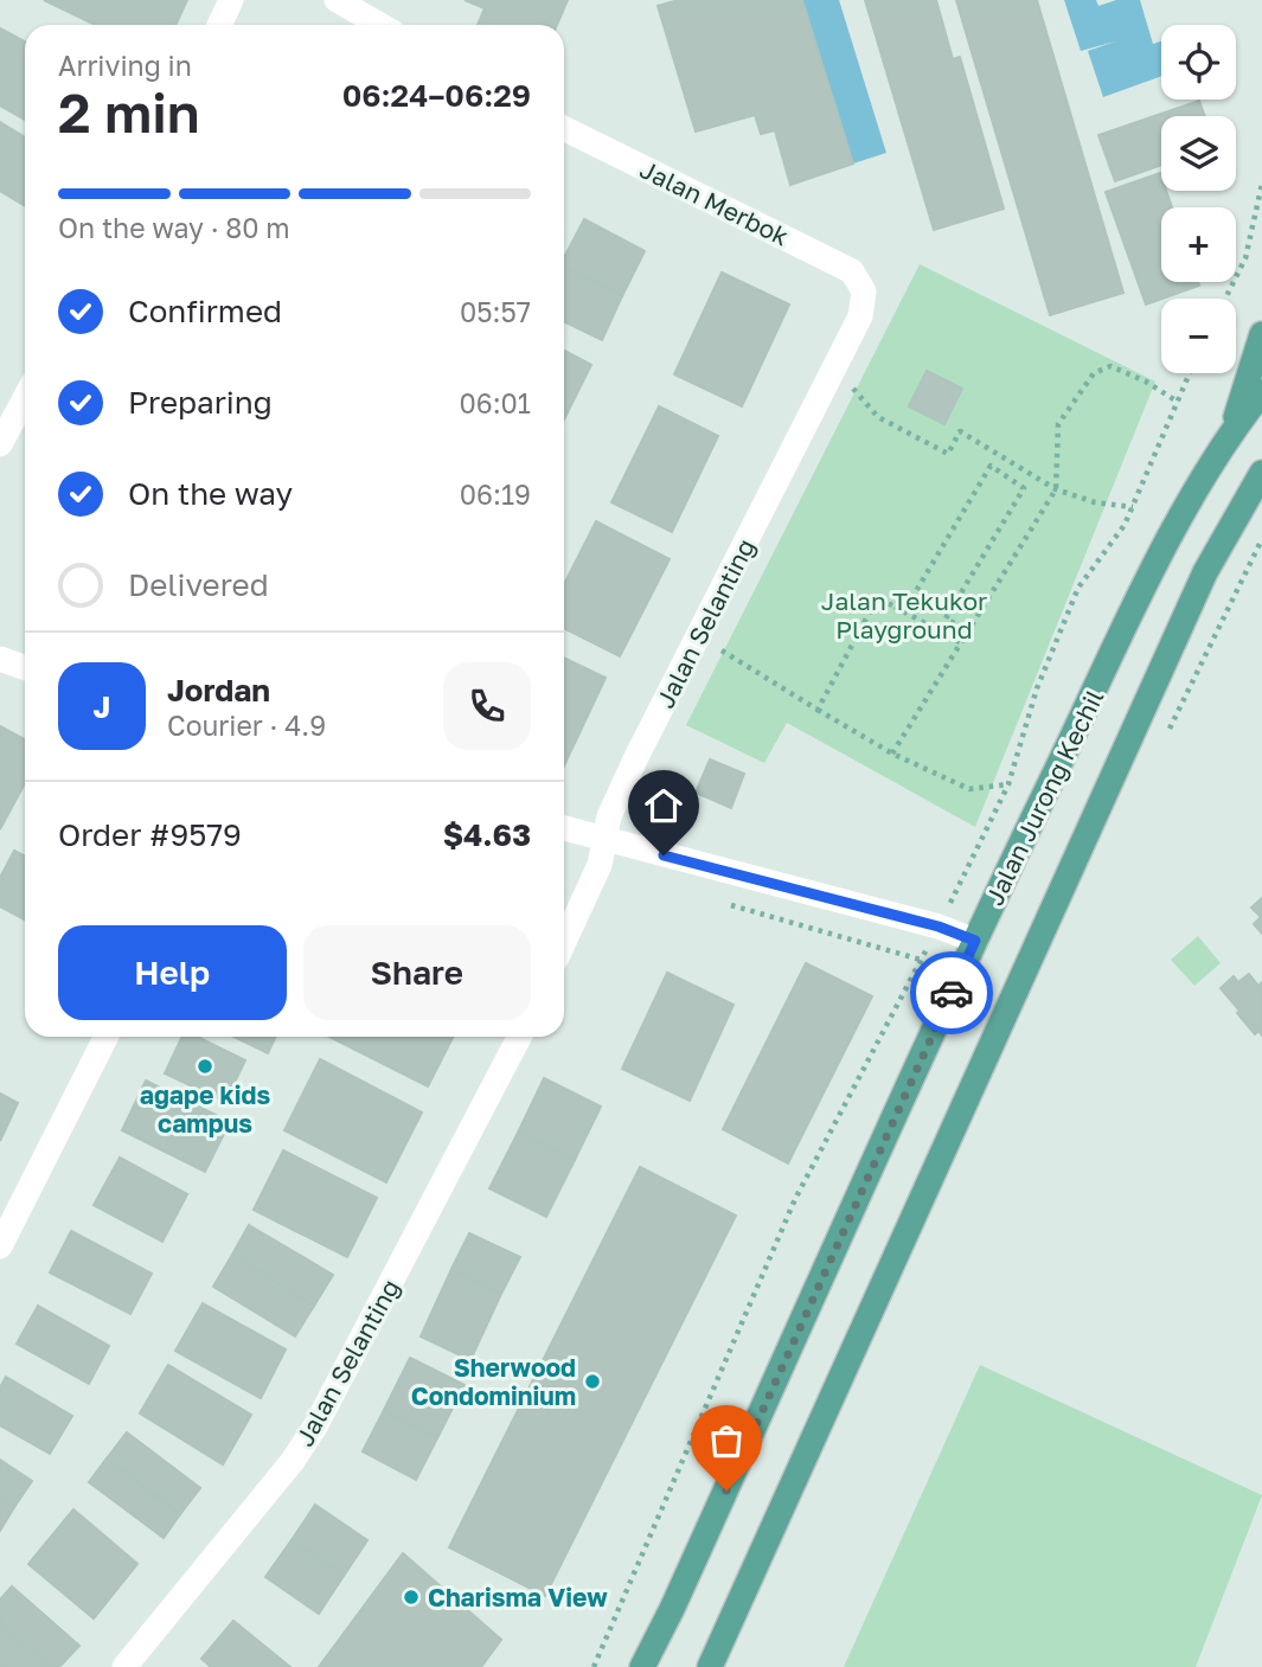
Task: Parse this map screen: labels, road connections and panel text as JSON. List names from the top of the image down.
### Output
{
  "streets": {
    "main road": ["Jalan Jurong Kechil"],
    "street": ["Jalan Merbok", "Jalan Selanting"]
  },
  "crossings": [
    ["Jalan Merbok", "Jalan Selanting"]
  ],
  "parks": ["Jalan Tekukor Playground"],
  "places": ["agape kids campus", "Sherwood Condominium", "Charisma View"],
  "page": {
    "map_buttons": ["+", "−"],
    "heading": ["2 min", "Arriving in", "06:24–06:29"],
    "panel": [
      "Jordan",
      "Courier · 4.9",
      "Order #9579",
      "$4.63"
    ],
    "bar": "On the way · 80 m",
    "list": [
      ["Confirmed", "05:57"],
      ["Preparing", "06:01"],
      ["On the way", "06:19"],
      "Delivered"
    ],
    "round": "J",
    "buttons": ["Help", "Share"]
  }
}
